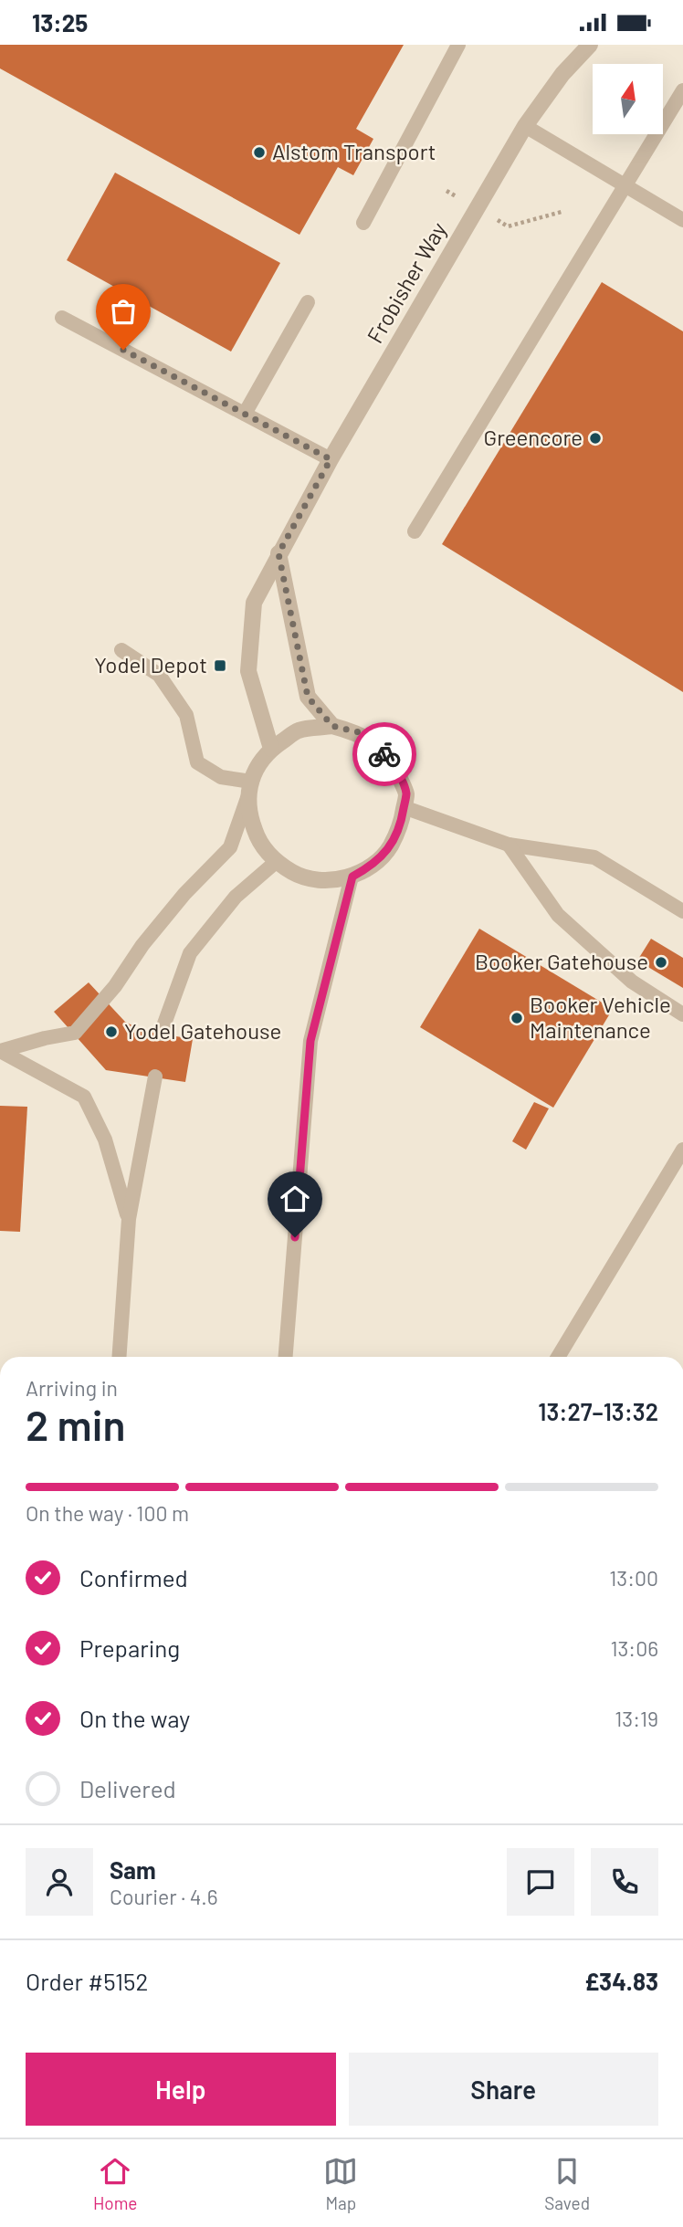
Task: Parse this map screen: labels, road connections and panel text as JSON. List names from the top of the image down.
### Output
{
  "streets": {
    "street": ["Frobisher Way"]
  },
  "places": {
    "other": [
      "Alstom Transport",
      "Greencore",
      "Booker Gatehouse",
      "Booker Vehicle Maintenance",
      "Yodel Gatehouse"
    ],
    "transit": ["Yodel Depot"]
  },
  "north": "top",
  "page": {
    "status": "13:25",
    "heading": ["2 min", "Arriving in", "13:27–13:32"],
    "panel": [
      "Sam",
      "Courier · 4.6",
      "Order #5152",
      "£34.83"
    ],
    "bar": "On the way · 100 m",
    "list": [
      ["Confirmed", "13:00"],
      ["Preparing", "13:06"],
      ["On the way", "13:19"],
      "Delivered"
    ],
    "buttons": ["Help", "Share"],
    "tabs": ["Home", "Map", "Saved"]
  }
}
